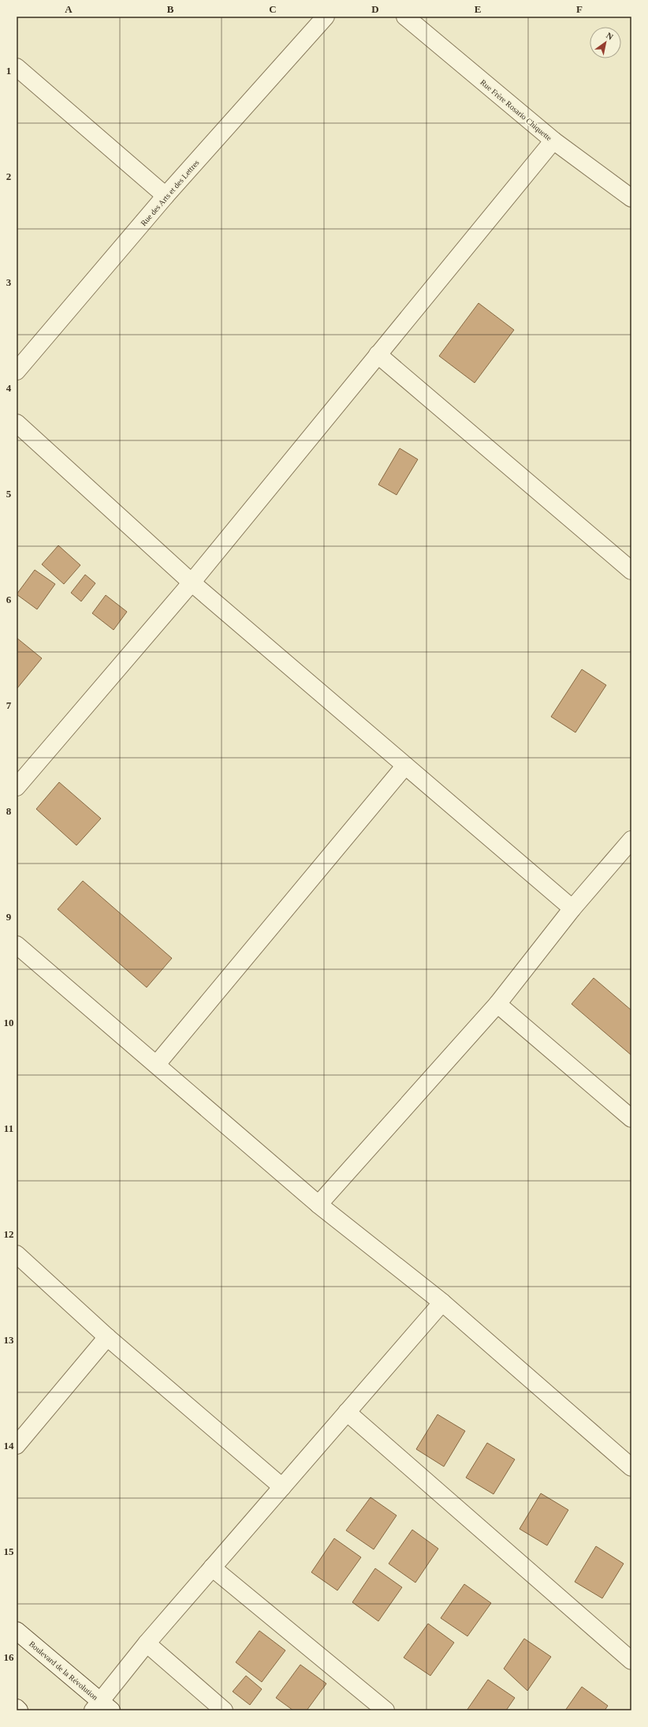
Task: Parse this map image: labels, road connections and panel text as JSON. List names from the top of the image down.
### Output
{
  "streets": {
    "street": ["Rue Frère Rosario Chiquette", "Rue des Arts et des Lettres", "Boulevard de la Révolution"]
  },
  "north": "top right",
  "grid": {
    "columns": [
      "A",
      "B",
      "C",
      "D",
      "E",
      "F"
    ],
    "rows": [
      "1",
      "2",
      "3",
      "4",
      "5",
      "6",
      "7",
      "8",
      "9",
      "10",
      "11",
      "12",
      "13",
      "14",
      "15",
      "16"
    ]
  }
}
